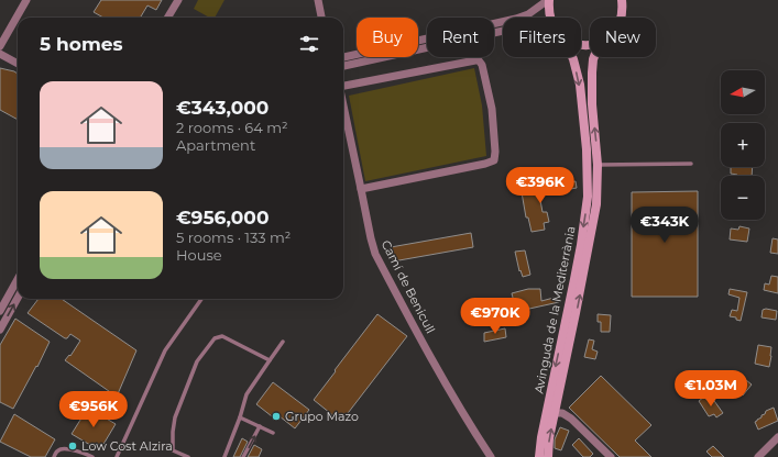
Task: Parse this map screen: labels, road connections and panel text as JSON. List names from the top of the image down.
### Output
{
  "streets": {
    "main road": ["Avinguda de la Mediterrània"],
    "street": ["Camí de Benicull"]
  },
  "places": ["Grupo Mazo", "Low Cost Alzira"],
  "north": "left",
  "page": {
    "chip": [
      "Buy",
      "Rent",
      "Filters",
      "New"
    ],
    "heading": "5 homes",
    "map_buttons": ["+", "−"],
    "list": [
      {
        "name": "€343,000",
        "note": "2 rooms · 64 m² · Apartment"
      },
      {
        "name": "€956,000",
        "note": "5 rooms · 133 m² · House"
      }
    ],
    "price": [
      "€396K",
      "€343K",
      "€970K",
      "€1.03M",
      "€956K"
    ]
  }
}
